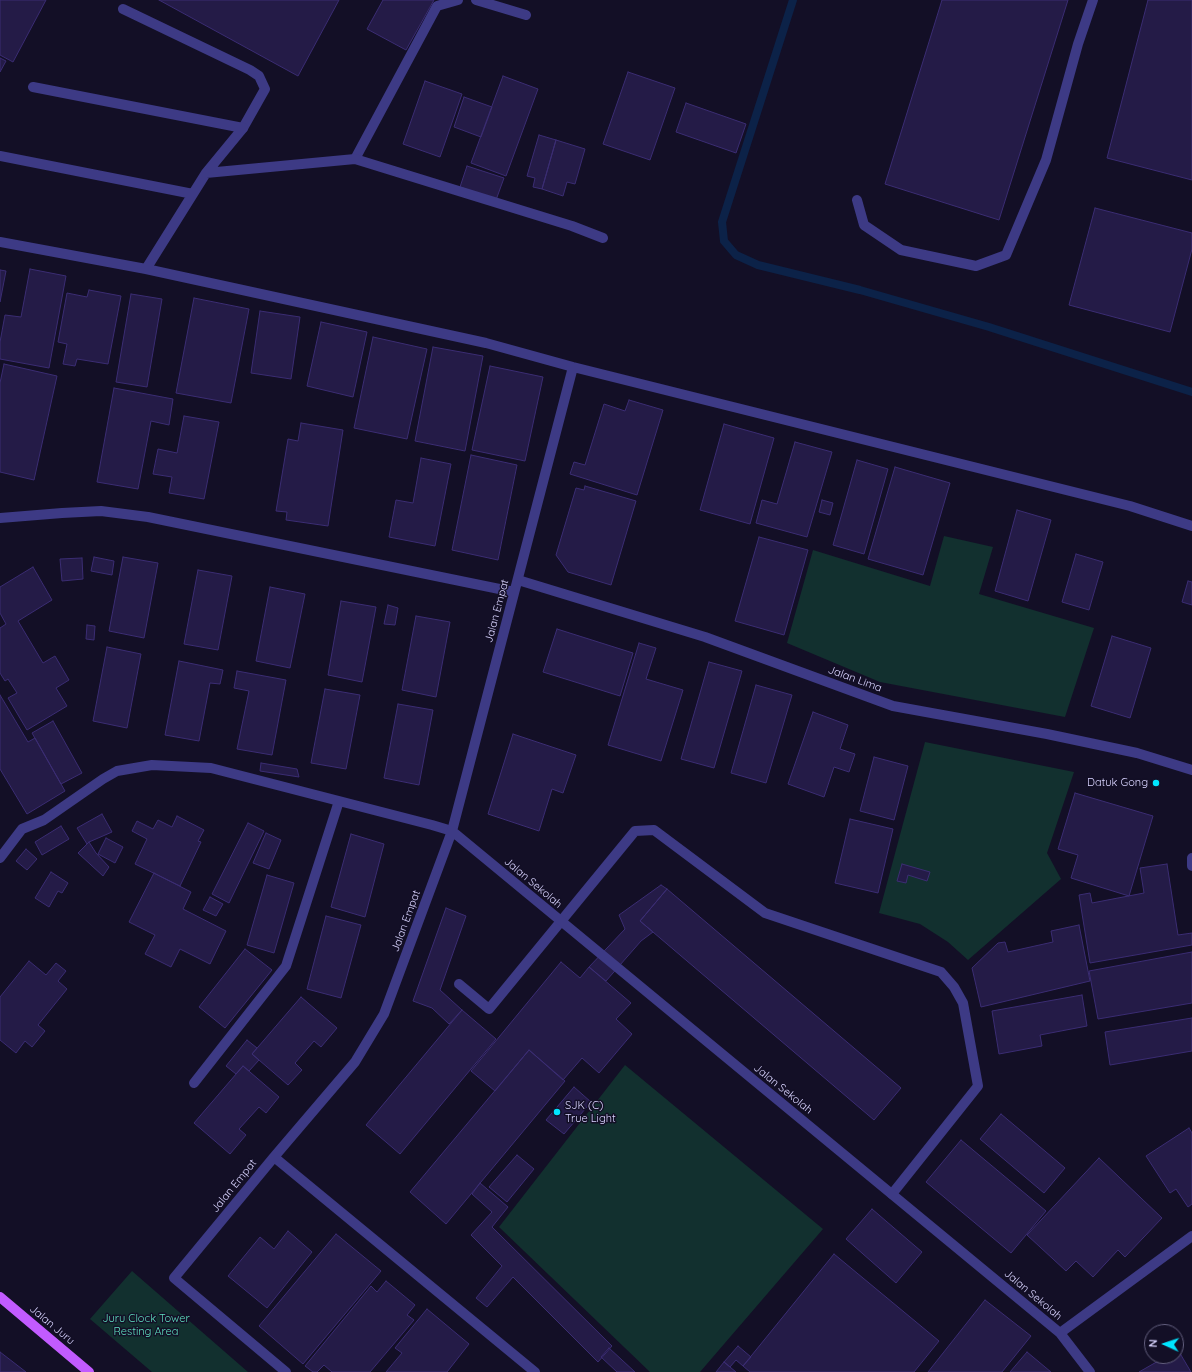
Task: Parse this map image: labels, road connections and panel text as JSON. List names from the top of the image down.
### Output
{
  "streets": {
    "main road": ["Jalan Juru"],
    "street": ["Jalan Empat", "Jalan Lima", "Jalan Sekolah"]
  },
  "crossings": [
    ["Jalan Empat", "Jalan Lima"],
    ["Jalan Empat", "Jalan Sekolah"]
  ],
  "parks": ["Juru Clock Tower Resting Area"],
  "places": ["Datuk Gong", "SJK (C) True Light"],
  "north": "left"
}
